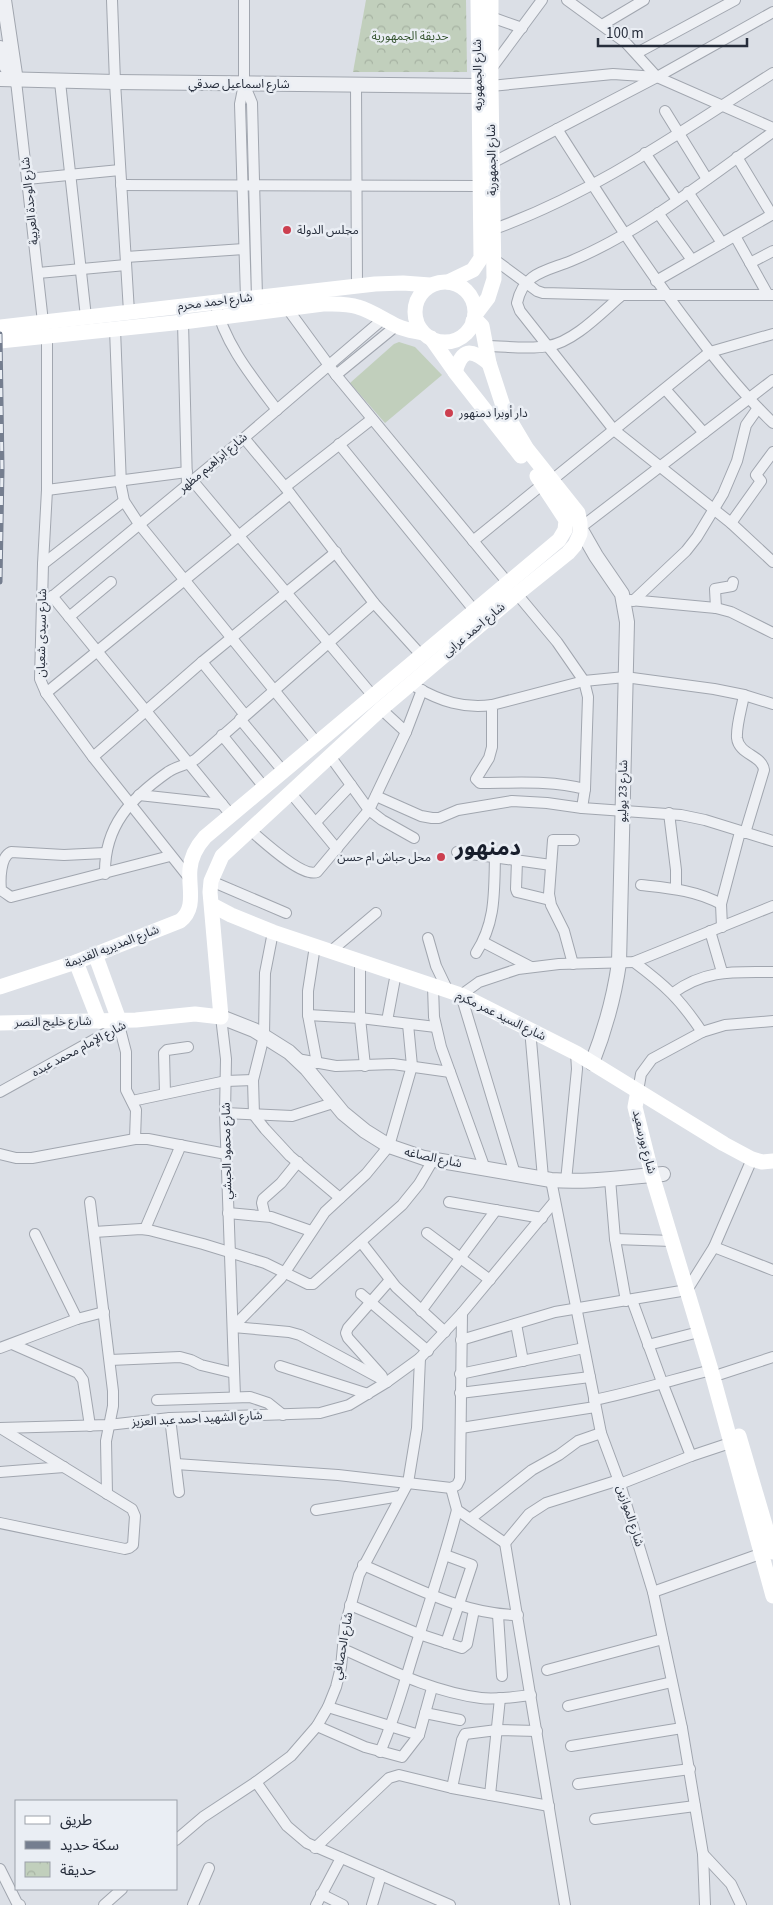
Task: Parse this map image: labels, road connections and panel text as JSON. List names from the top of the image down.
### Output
{
  "streets": {
    "main road": [
      "شارع الجمهوريه",
      "شارع الجمهورية",
      "شارع احمد محرم",
      "شارع احمد عرابى",
      "شارع المديريه القديمة",
      "شارع السيد عمر مكرم",
      "شارع خليج النصر",
      "شارع الإمام محمد عبده",
      "شارع بورسعيد",
      "شارع محمود الحبشي"
    ],
    "street": [
      "شارع اسماعيل صدقي",
      "شارع الوحدة العربية",
      "شارع ابراهيم مظهر",
      "شارع سيدى شعبان",
      "شارع 23 يوليو",
      "شارع الصاغه",
      "شارع الشهيد احمد عبد العزيز",
      "شارع الموازين",
      "شارع الحصافي"
    ]
  },
  "crossings": [
    ["شارع الجمهوريه", "شارع اسماعيل صدقي"],
    ["شارع الجمهوريه", "شارع الجمهورية"],
    ["شارع الجمهوريه", "شارع احمد محرم"],
    ["شارع الجمهوريه", "شارع احمد عرابى"],
    ["شارع اسماعيل صدقي", "شارع الجمهورية"],
    ["شارع اسماعيل صدقي", "شارع الوحدة العربية"],
    ["شارع الجمهورية", "شارع احمد محرم"],
    ["شارع الجمهورية", "شارع احمد عرابى"],
    ["شارع الوحدة العربية", "شارع احمد محرم"],
    ["شارع الوحدة العربية", "شارع سيدى شعبان"],
    ["شارع احمد محرم", "شارع ابراهيم مظهر"],
    ["شارع احمد محرم", "شارع احمد عرابى"],
    ["شارع احمد محرم", "شارع سيدى شعبان"],
    ["شارع ابراهيم مظهر", "شارع سيدى شعبان"],
    ["شارع احمد عرابى", "شارع سيدى شعبان"],
    ["شارع احمد عرابى", "شارع 23 يوليو"],
    ["شارع احمد عرابى", "شارع المديريه القديمة"],
    ["شارع احمد عرابى", "شارع السيد عمر مكرم"],
    ["شارع احمد عرابى", "شارع محمود الحبشي"],
    ["شارع سيدى شعبان", "شارع المديريه القديمة"],
    ["شارع 23 يوليو", "شارع السيد عمر مكرم"],
    ["شارع السيد عمر مكرم", "شارع بورسعيد"],
    ["شارع السيد عمر مكرم", "شارع محمود الحبشي"],
    ["شارع السيد عمر مكرم", "شارع الموازين"],
    ["شارع خليج النصر", "شارع الإمام محمد عبده"],
    ["شارع الإمام محمد عبده", "شارع محمود الحبشي"],
    ["شارع الإمام محمد عبده", "شارع الصاغه"],
    ["شارع بورسعيد", "شارع الصاغه"],
    ["شارع محمود الحبشي", "شارع الصاغه"],
    ["شارع الصاغه", "شارع الموازين"],
    ["شارع الشهيد احمد عبد العزيز", "شارع الموازين"]
  ],
  "districts": ["دمنهور"],
  "parks": ["حديقة الجمهورية"],
  "places": ["مجلس الدولة", "دار أوبرا دمنهور", "محل حباش ام حسن"],
  "legend": ["طريق", "سكة حديد", "حديقة"],
  "scale_bar": "100 m"
}
